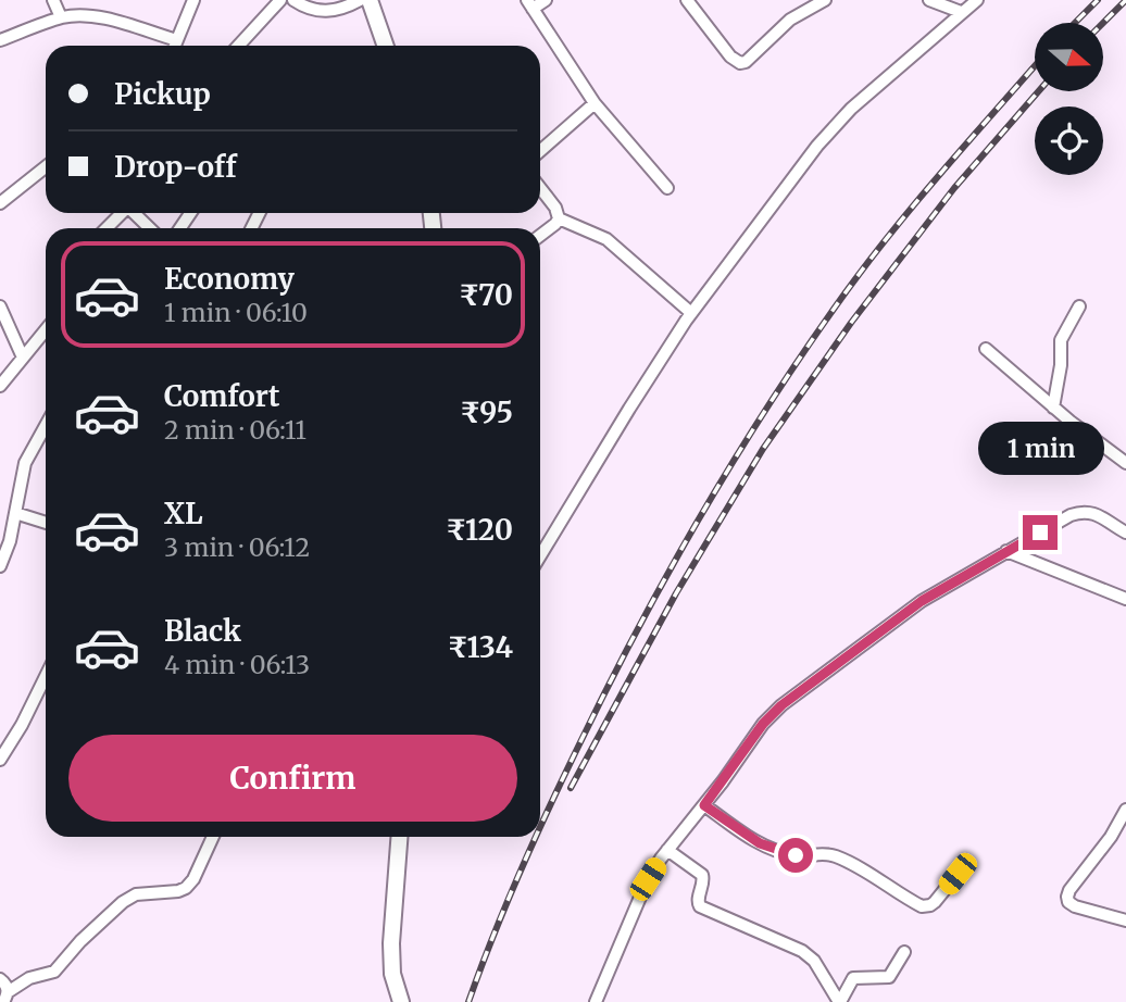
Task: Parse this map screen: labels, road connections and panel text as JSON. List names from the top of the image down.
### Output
{
  "north": "right",
  "page": {
    "banner": ["Pickup", "Drop-off"],
    "list": [
      {
        "name": "Economy",
        "note": "1 min · 06:10",
        "value": "₹70"
      },
      {
        "name": "Comfort",
        "note": "2 min · 06:11",
        "value": "₹95"
      },
      {
        "name": "XL",
        "note": "3 min · 06:12",
        "value": "₹120"
      },
      {
        "name": "Black",
        "note": "4 min · 06:13",
        "value": "₹134"
      }
    ],
    "bubble": "1 min",
    "buttons": "Confirm"
  }
}
